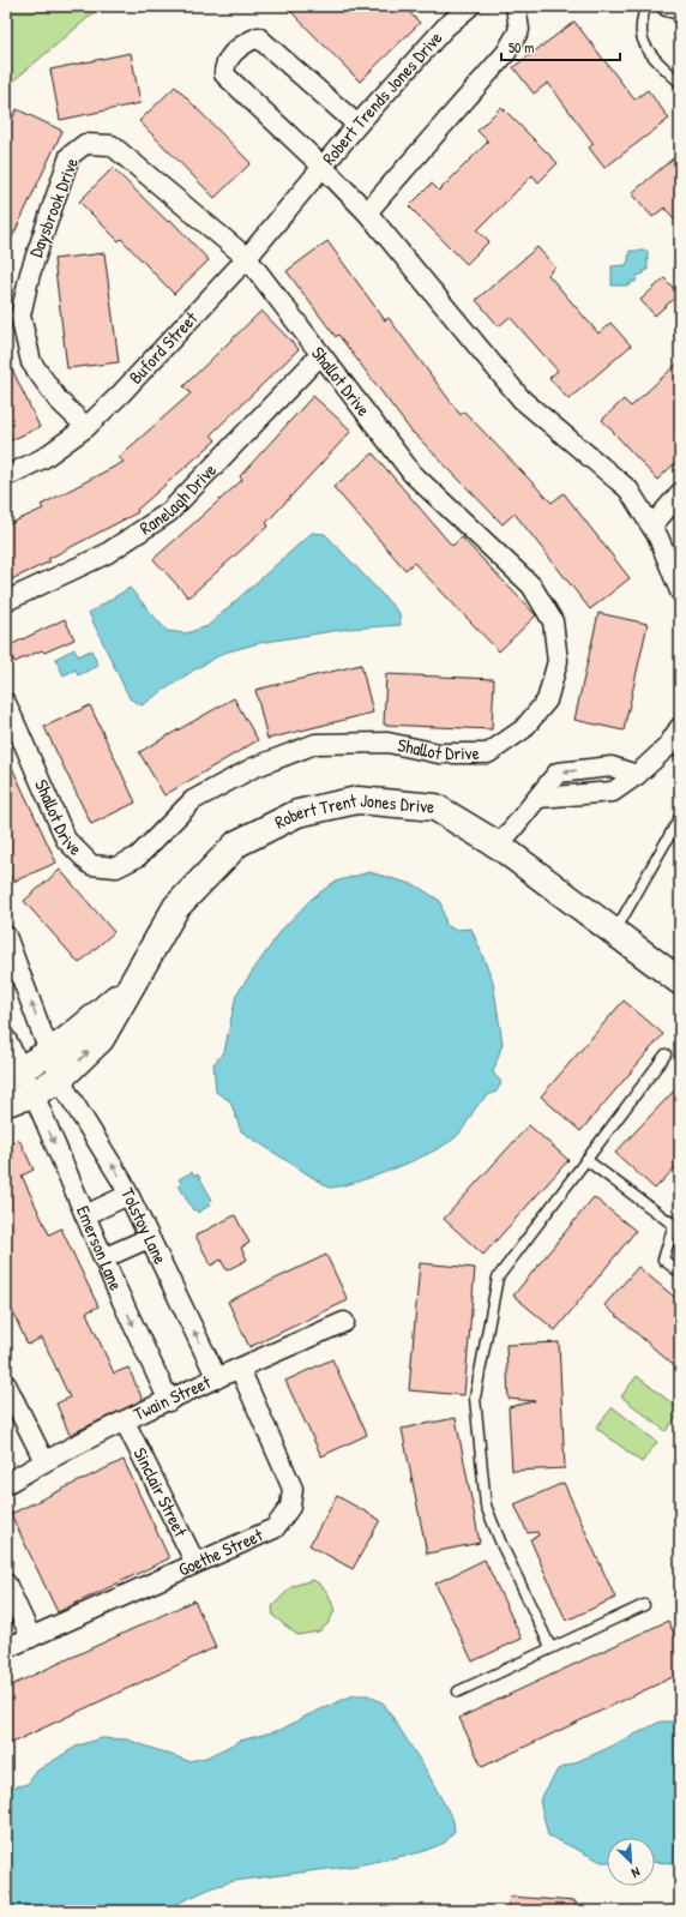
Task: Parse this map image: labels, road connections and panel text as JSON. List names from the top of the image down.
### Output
{
  "streets": {
    "street": [
      "Robert Trends Jones Drive",
      "Daysbrook Drive",
      "Buford Street",
      "Shallot Drive",
      "Ranelagh Drive",
      "Robert Trent Jones Drive",
      "Tolstoy Lane",
      "Emerson Lane",
      "Twain Street",
      "Sinclair Street",
      "Goethe Street"
    ]
  },
  "crossings": [
    ["Robert Trends Jones Drive", "Buford Street"],
    ["Daysbrook Drive", "Buford Street"],
    ["Daysbrook Drive", "Shallot Drive"],
    ["Buford Street", "Shallot Drive"],
    ["Shallot Drive", "Ranelagh Drive"],
    ["Robert Trent Jones Drive", "Tolstoy Lane"],
    ["Robert Trent Jones Drive", "Emerson Lane"],
    ["Tolstoy Lane", "Twain Street"],
    ["Emerson Lane", "Twain Street"],
    ["Twain Street", "Sinclair Street"],
    ["Twain Street", "Goethe Street"],
    ["Sinclair Street", "Goethe Street"]
  ],
  "one_way": ["Tolstoy Lane", "Emerson Lane"],
  "scale_bar": "50 m",
  "north": "bottom right"
}
